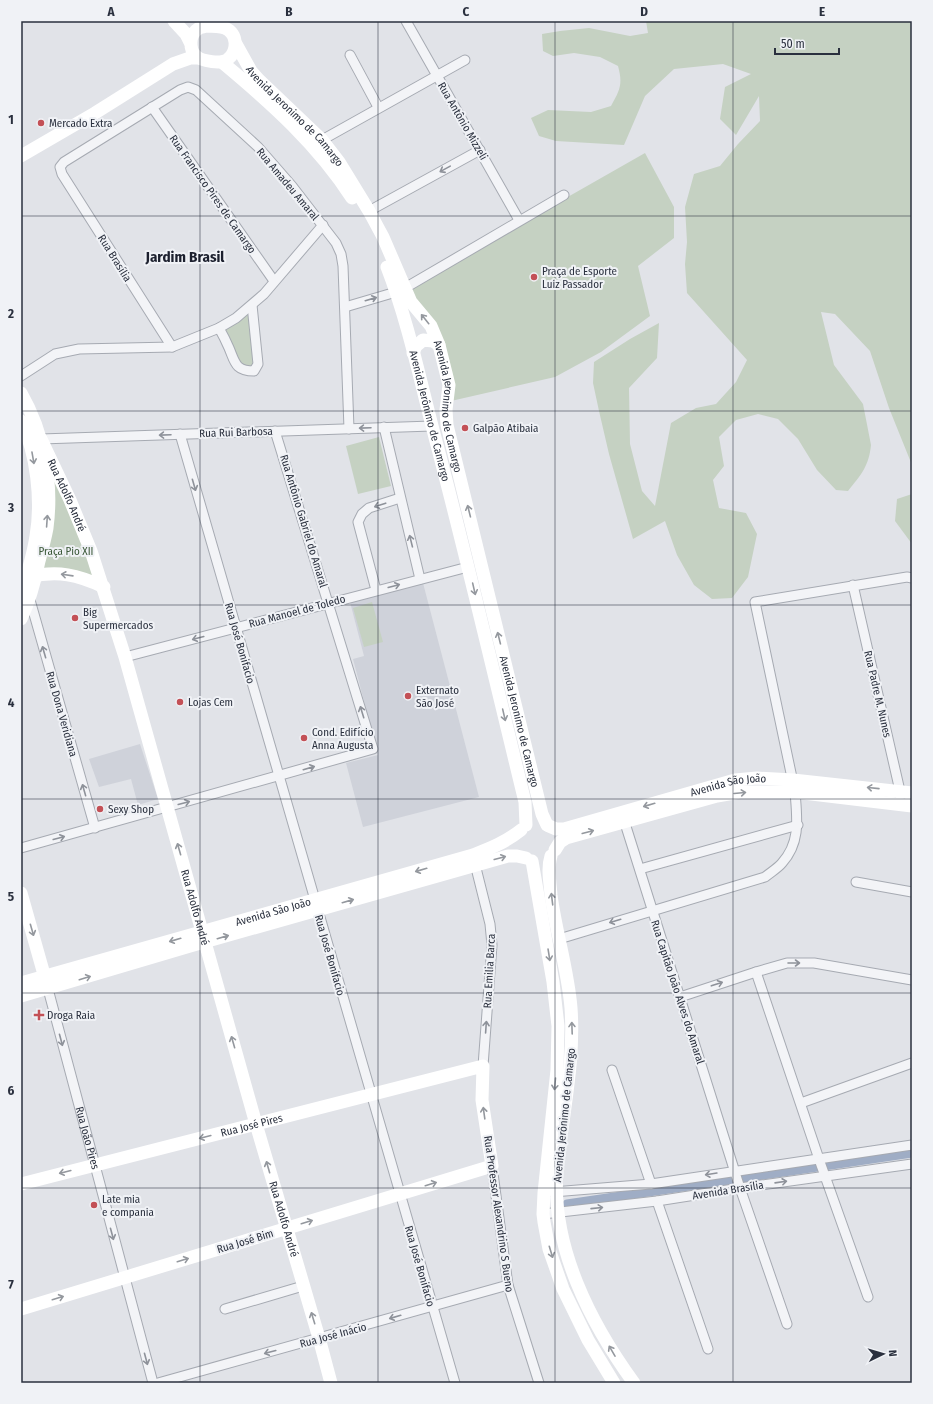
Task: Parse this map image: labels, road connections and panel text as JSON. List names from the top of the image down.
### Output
{
  "streets": {
    "main road": [
      "Avenida Jeronimo de Camargo",
      "Avenida Jerônimo de Camargo",
      "Rua Adolfo André",
      "Avenida São João",
      "Rua José Pires",
      "Rua João Pires",
      "Rua Professor Alexandrino S Bueno",
      "Rua José Bim"
    ],
    "street": [
      "Rua Antônio Mizzeli",
      "Rua Amadeu Amaral",
      "Rua Francisco Pires de Camargo",
      "Rua Brasília",
      "Rua Rui Barbosa",
      "Rua Antônio Gabriel do Amaral",
      "Rua Manoel de Toledo",
      "Rua José Bonifacio",
      "Rua Padre M. Nunes",
      "Rua Dona Veridiana",
      "Rua Emilia Barca",
      "Rua Capitão João Alves do Amaral",
      "Avenida Brasília",
      "Rua José Inácio"
    ]
  },
  "crossings": [
    ["Avenida Jeronimo de Camargo", "Avenida Jerônimo de Camargo"],
    ["Avenida Jeronimo de Camargo", "Avenida São João"],
    ["Rua Amadeu Amaral", "Rua Francisco Pires de Camargo"],
    ["Rua Amadeu Amaral", "Rua Brasília"],
    ["Rua Amadeu Amaral", "Rua Rui Barbosa"],
    ["Rua Francisco Pires de Camargo", "Rua Brasília"],
    ["Avenida Jerônimo de Camargo", "Rua Rui Barbosa"],
    ["Avenida Jerônimo de Camargo", "Rua Manoel de Toledo"],
    ["Avenida Jerônimo de Camargo", "Avenida São João"],
    ["Avenida Jerônimo de Camargo", "Avenida Brasília"],
    ["Rua Rui Barbosa", "Rua Adolfo André"],
    ["Rua Rui Barbosa", "Rua Antônio Gabriel do Amaral"],
    ["Rua Rui Barbosa", "Rua José Bonifacio"],
    ["Rua Adolfo André", "Rua Manoel de Toledo"],
    ["Rua Adolfo André", "Avenida São João"],
    ["Rua Adolfo André", "Rua José Pires"],
    ["Rua Adolfo André", "Rua José Bim"],
    ["Rua Adolfo André", "Rua José Inácio"],
    ["Rua Antônio Gabriel do Amaral", "Rua Manoel de Toledo"],
    ["Rua Antônio Gabriel do Amaral", "Rua José Bonifacio"],
    ["Rua Manoel de Toledo", "Rua José Bonifacio"],
    ["Rua José Bonifacio", "Avenida São João"],
    ["Rua José Bonifacio", "Rua José Pires"],
    ["Rua José Bonifacio", "Rua José Bim"],
    ["Rua José Bonifacio", "Rua José Inácio"],
    ["Rua Padre M. Nunes", "Avenida São João"],
    ["Avenida São João", "Rua Emilia Barca"],
    ["Avenida São João", "Rua Capitão João Alves do Amaral"],
    ["Avenida São João", "Rua João Pires"],
    ["Rua Emilia Barca", "Rua José Pires"],
    ["Rua Emilia Barca", "Rua Professor Alexandrino S Bueno"],
    ["Rua Capitão João Alves do Amaral", "Avenida Brasília"],
    ["Rua José Pires", "Rua João Pires"],
    ["Rua José Pires", "Rua Professor Alexandrino S Bueno"],
    ["Rua João Pires", "Rua José Bim"],
    ["Rua Professor Alexandrino S Bueno", "Rua José Bim"],
    ["Rua Professor Alexandrino S Bueno", "Rua José Inácio"]
  ],
  "one_way": [
    "Avenida Jeronimo de Camargo",
    "Rua Rui Barbosa",
    "Rua Adolfo André",
    "Rua Dona Veridiana",
    "Rua Emilia Barca",
    "Rua José Pires",
    "Rua João Pires",
    "Rua José Bim",
    "Rua José Inácio"
  ],
  "districts": ["Jardim Brasil"],
  "parks": ["Praça Pio XII"],
  "places": {
    "other": [
      "Mercado Extra",
      "Praça de Esporte Luiz Passador",
      "Galpão Atibaia",
      "Big Supermercados",
      "Externato São José",
      "Lojas Cem",
      "Cond. Edifício Anna Augusta",
      "Sexy Shop",
      "Late mia e compania"
    ],
    "health": ["Droga Raia"]
  },
  "scale_bar": "50 m",
  "north": "right",
  "grid": {
    "columns": [
      "A",
      "B",
      "C",
      "D",
      "E"
    ],
    "rows": [
      "1",
      "2",
      "3",
      "4",
      "5",
      "6",
      "7"
    ]
  }
}
